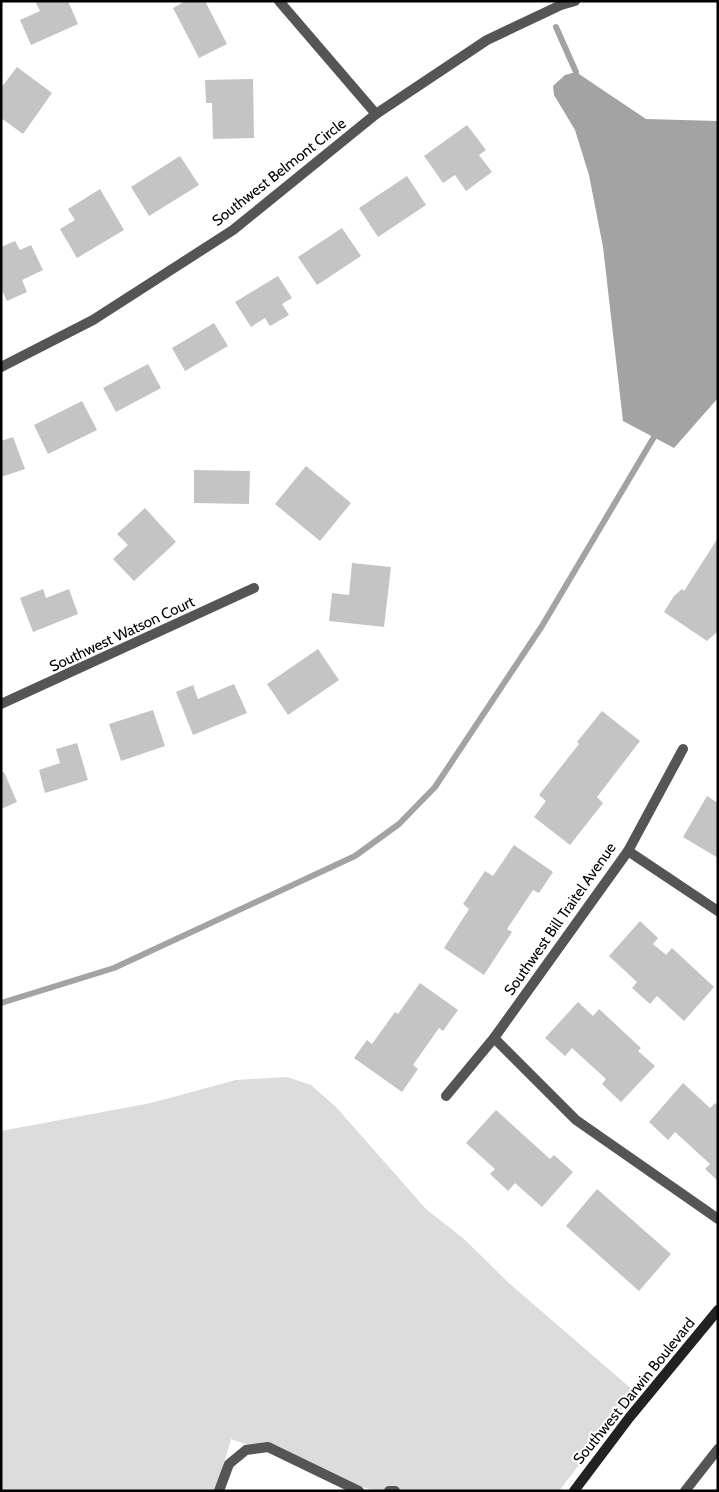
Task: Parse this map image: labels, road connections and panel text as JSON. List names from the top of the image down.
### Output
{
  "streets": {
    "street": [
      "Southwest Belmont Circle",
      "Southwest Watson Court",
      "Southwest Bill Traitel Avenue",
      "Southwest Darwin Boulevard"
    ]
  }
}
